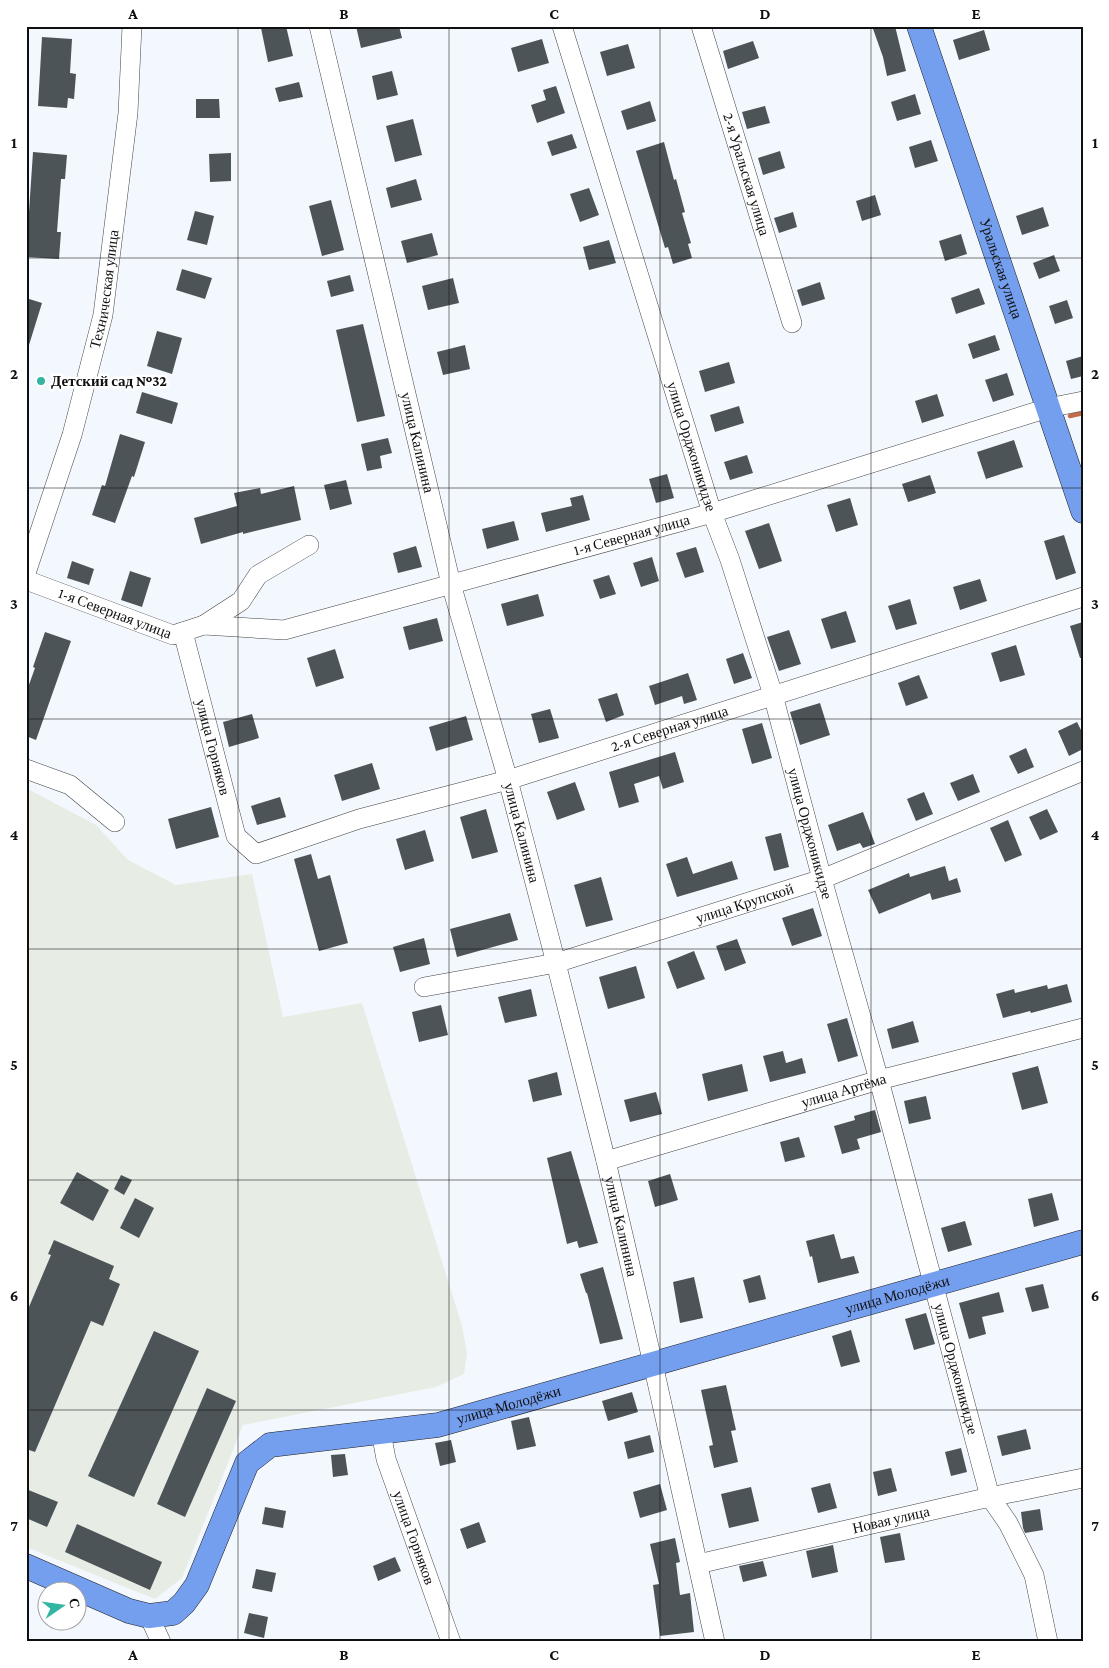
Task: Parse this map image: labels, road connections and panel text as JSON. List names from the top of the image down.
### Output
{
  "streets": {
    "main road": ["Уральская улица", "улица Молодёжи"],
    "street": [
      "2-я Уральская улица",
      "Техническая улица",
      "улица Калинина",
      "улица Орджоникидзе",
      "1-я Северная улица",
      "2-я Северная улица",
      "улица Горняков",
      "улица Крупской",
      "улица Артёма",
      "Новая улица"
    ]
  },
  "crossings": [
    ["Уральская улица", "1-я Северная улица"],
    ["улица Калинина", "1-я Северная улица"],
    ["улица Калинина", "2-я Северная улица"],
    ["улица Калинина", "улица Крупской"],
    ["улица Калинина", "улица Артёма"],
    ["улица Калинина", "улица Молодёжи"],
    ["улица Калинина", "Новая улица"],
    ["улица Орджоникидзе", "1-я Северная улица"],
    ["улица Орджоникидзе", "2-я Северная улица"],
    ["улица Орджоникидзе", "улица Крупской"],
    ["улица Орджоникидзе", "улица Артёма"],
    ["улица Орджоникидзе", "улица Молодёжи"],
    ["улица Орджоникидзе", "Новая улица"],
    ["1-я Северная улица", "улица Горняков"],
    ["2-я Северная улица", "улица Горняков"],
    ["улица Горняков", "улица Молодёжи"]
  ],
  "places": ["Детский сад №32"],
  "north": "right",
  "grid": {
    "columns": [
      "A",
      "B",
      "C",
      "D",
      "E"
    ],
    "rows": [
      "1",
      "2",
      "3",
      "4",
      "5",
      "6",
      "7"
    ]
  }
}
